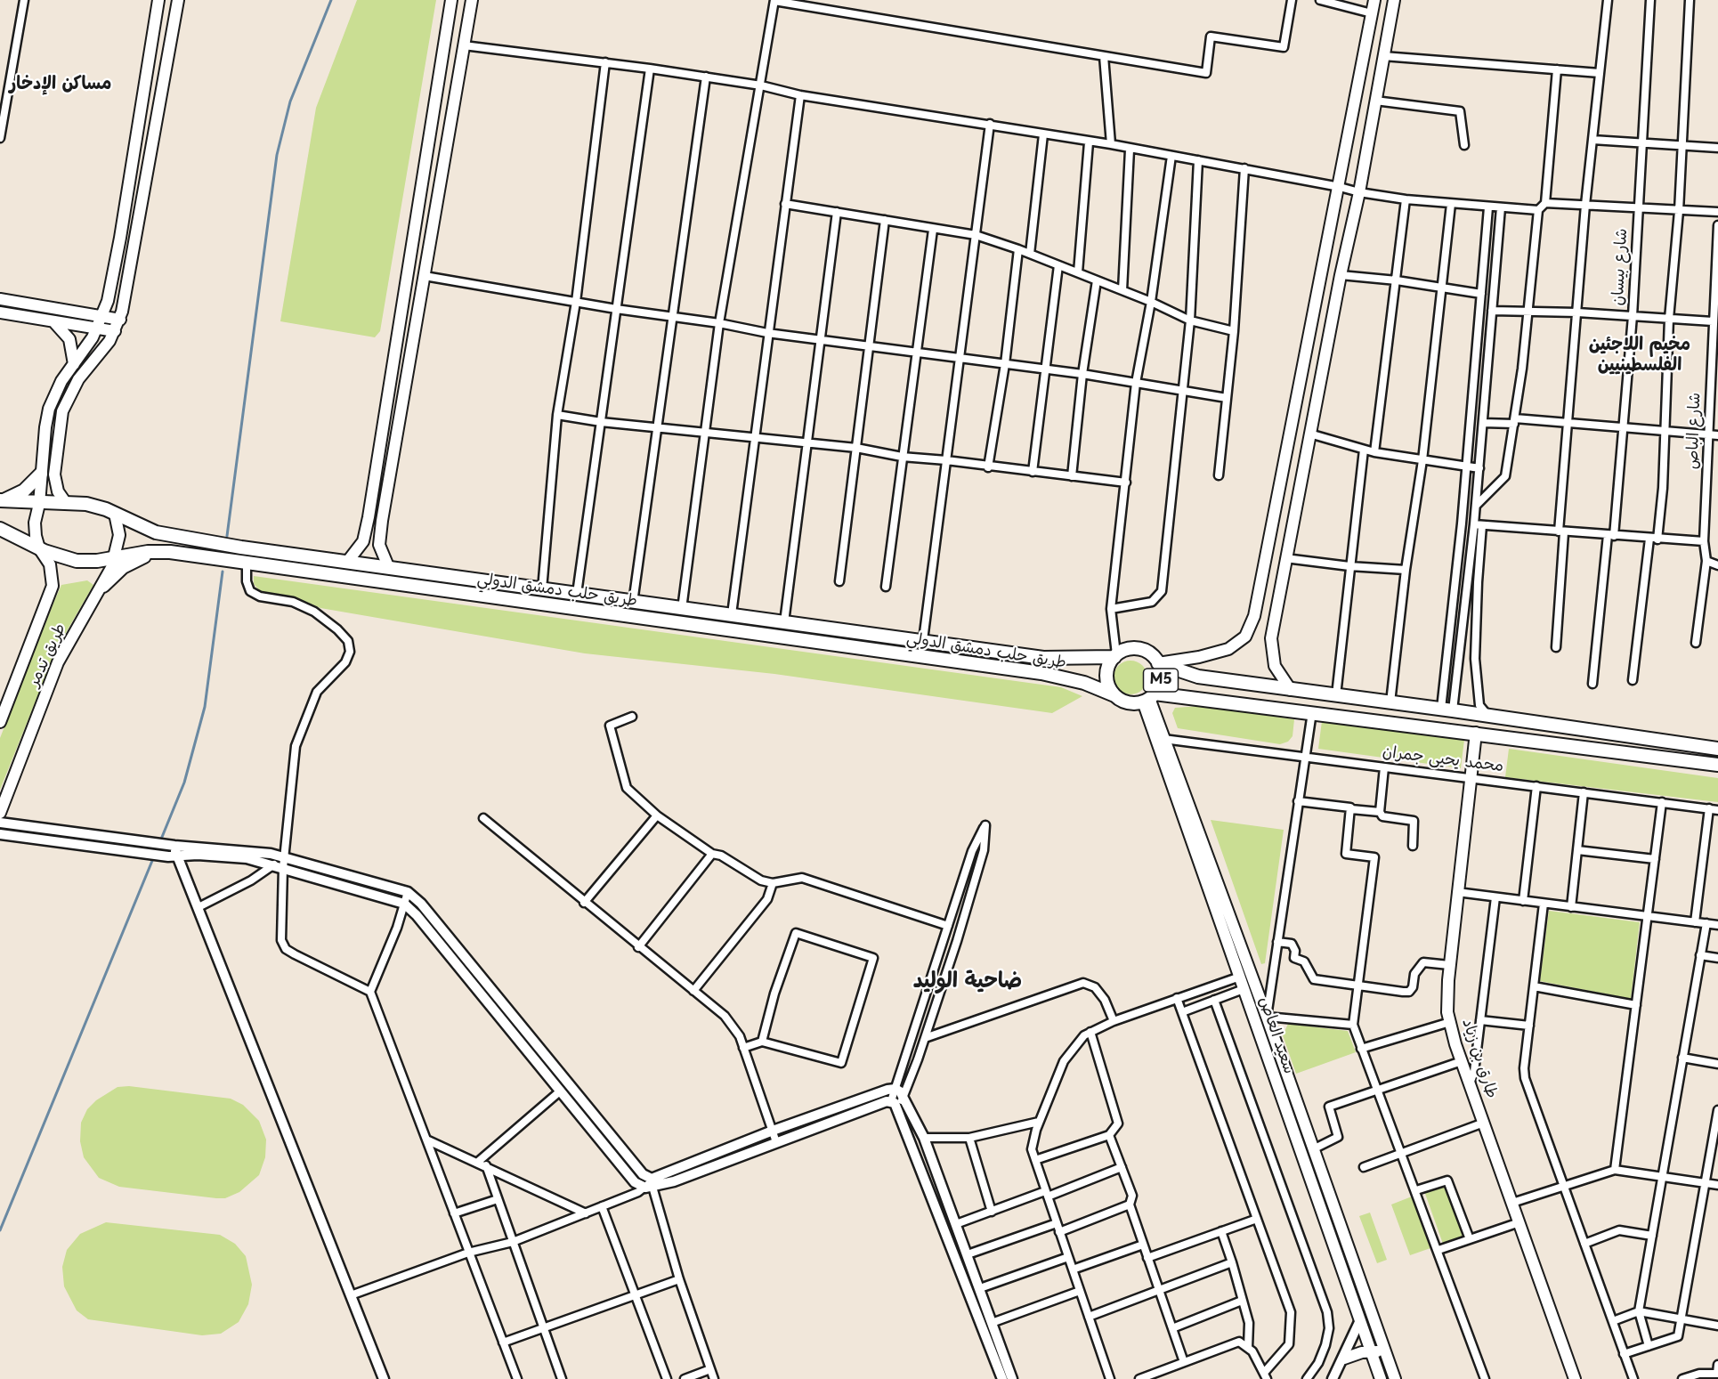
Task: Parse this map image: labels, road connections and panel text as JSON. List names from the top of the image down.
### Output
{
  "streets": {
    "highway": ["طريق حلب دمشق الدولي", "M5"],
    "main road": ["طريق تدمر", "سعيد العاص", "طارق بن زياد"],
    "street": ["شارع بيسان", "شارع الباص", "محمد يحيى جمران"]
  },
  "crossings": [
    ["طريق حلب دمشق الدولي", "طريق تدمر"],
    ["طريق حلب دمشق الدولي", "M5"],
    ["طريق حلب دمشق الدولي", "سعيد العاص"],
    ["M5", "سعيد العاص"],
    ["محمد يحيى جمران", "طارق بن زياد"]
  ],
  "districts": ["مساكن الإدخار", "مخيم اللاجئين الفلسطينيين", "ضاحية الوليد"]
}
